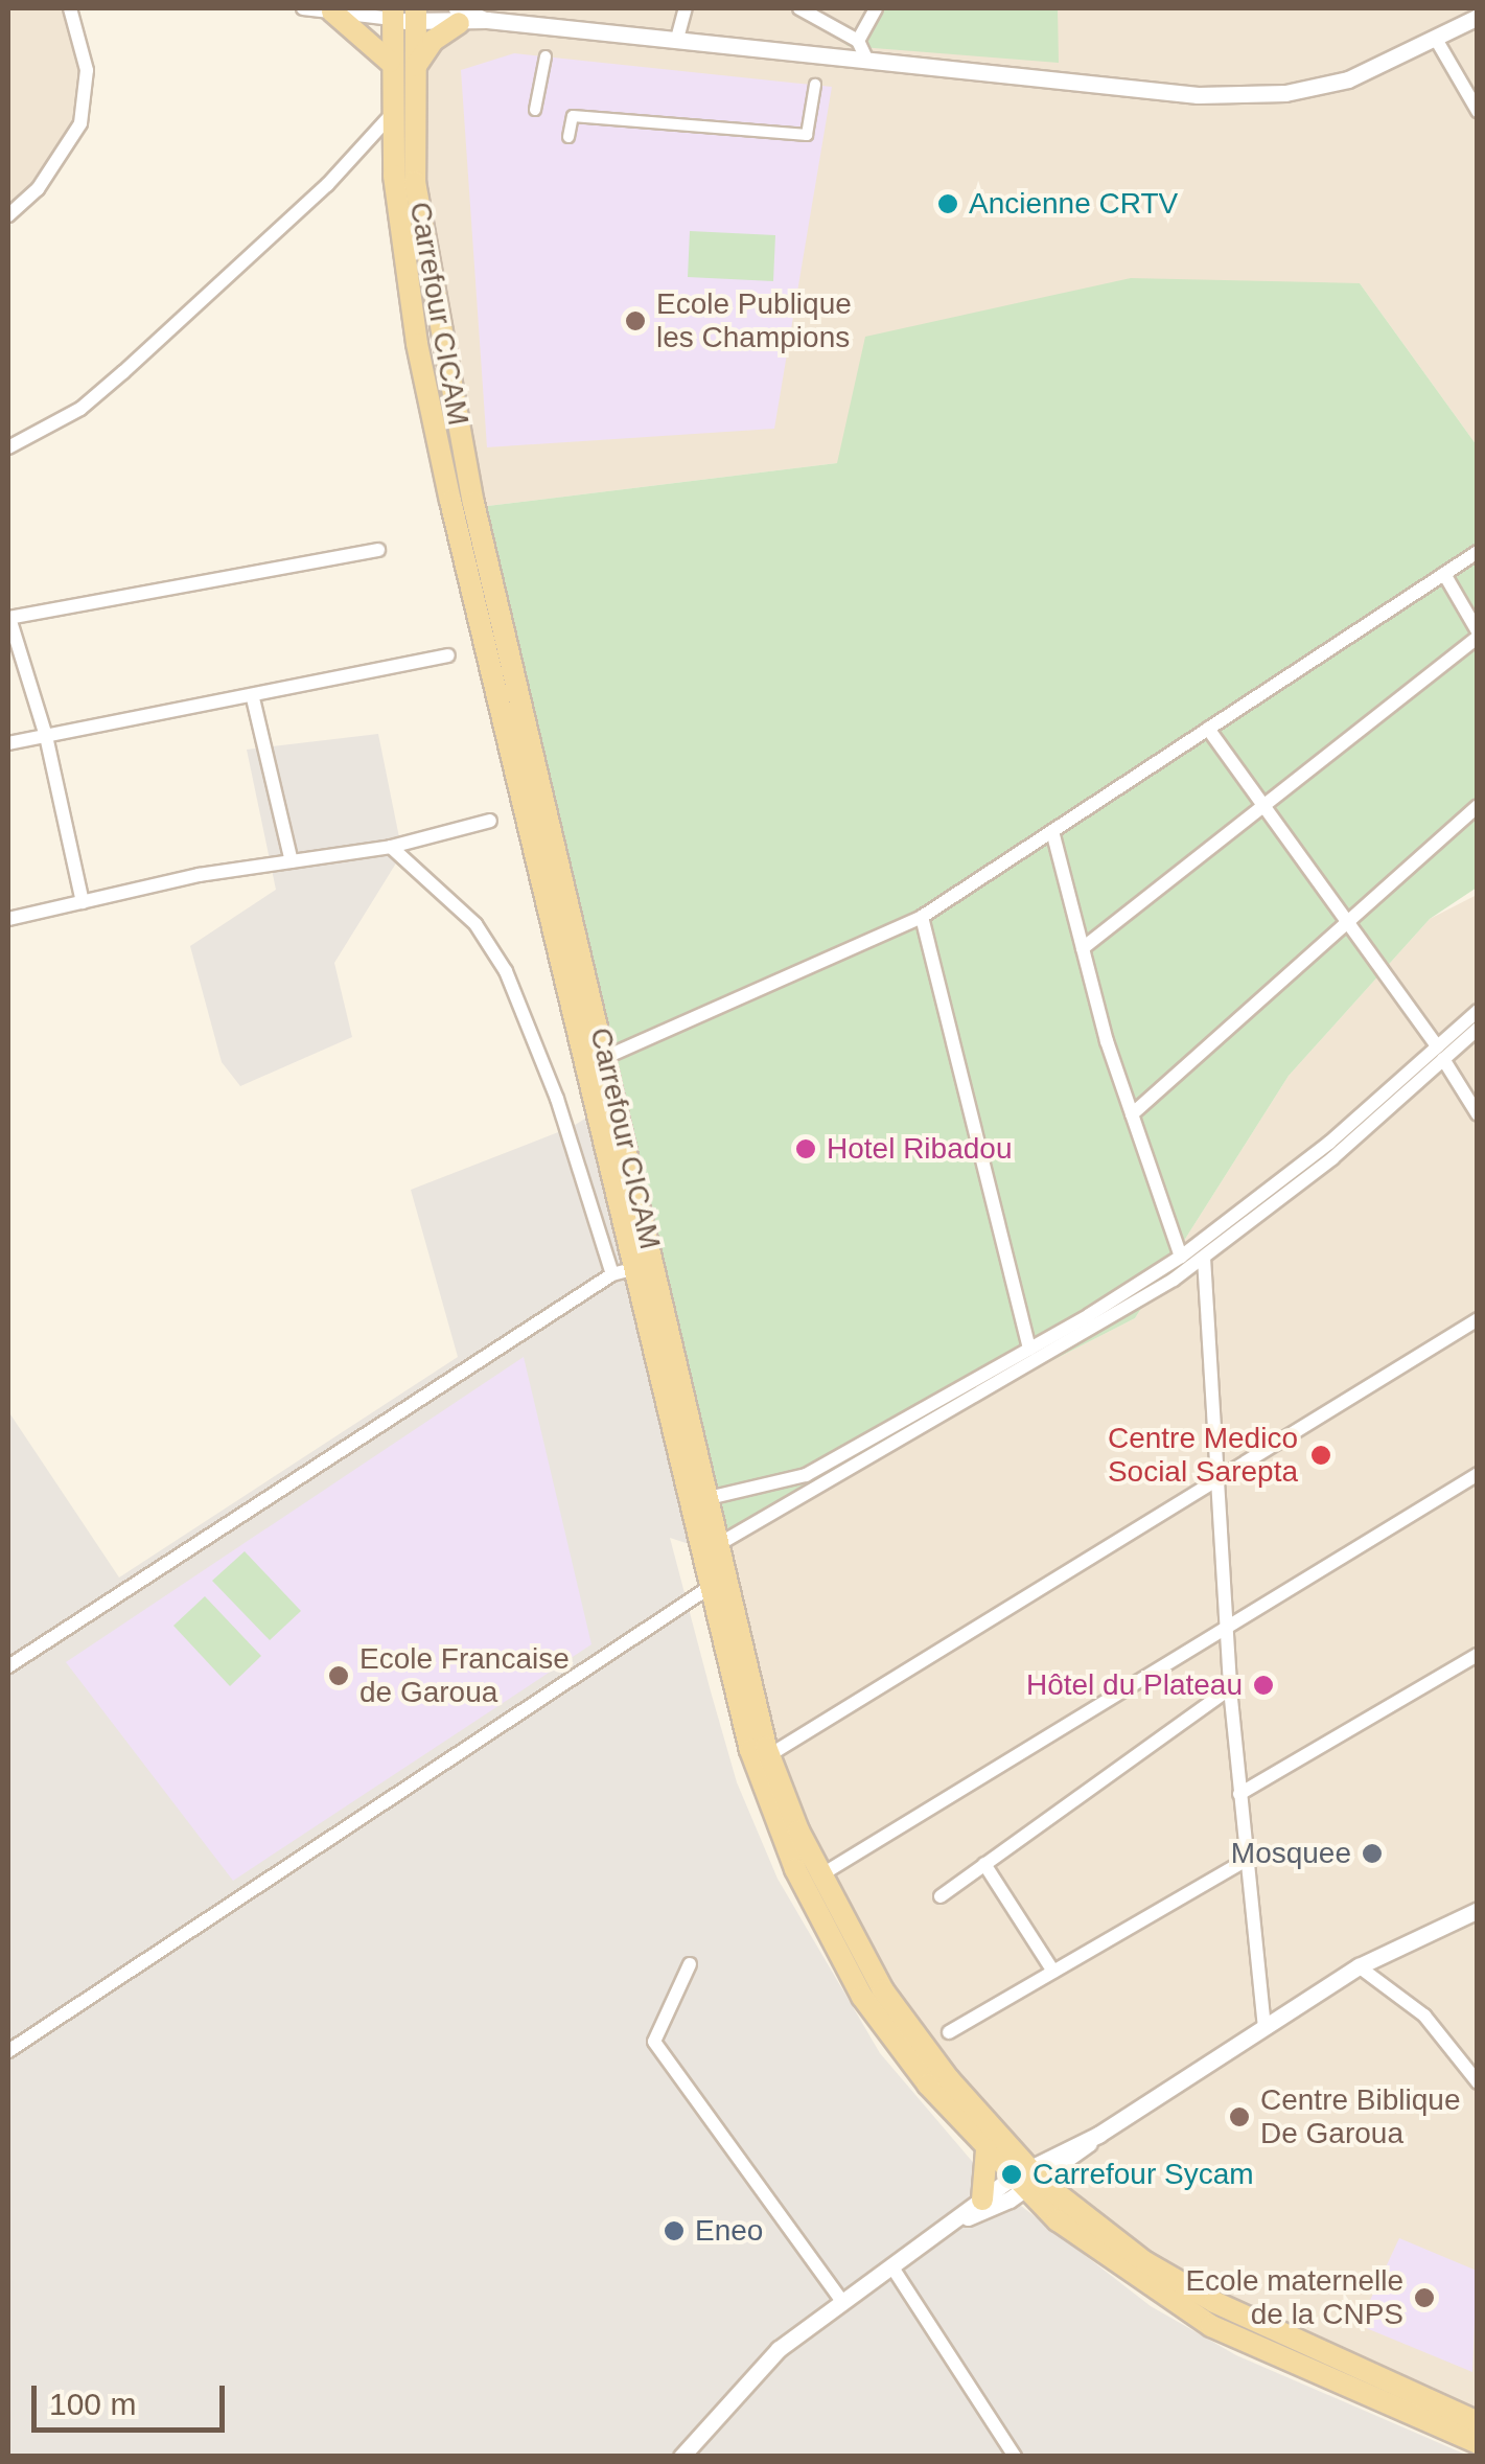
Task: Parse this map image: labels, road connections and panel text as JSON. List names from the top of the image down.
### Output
{
  "streets": {
    "main road": ["Carrefour CICAM"]
  },
  "places": [
    "Ancienne CRTV",
    "Ecole Publique les Champions",
    "Hotel Ribadou",
    "Centre Medico Social Sarepta",
    "Ecole Francaise de Garoua",
    "Hôtel du Plateau",
    "Mosquee",
    "Centre Biblique De Garoua",
    "Carrefour Sycam",
    "Eneo",
    "Ecole maternelle de la CNPS"
  ],
  "scale_bar": "100 m"
}
